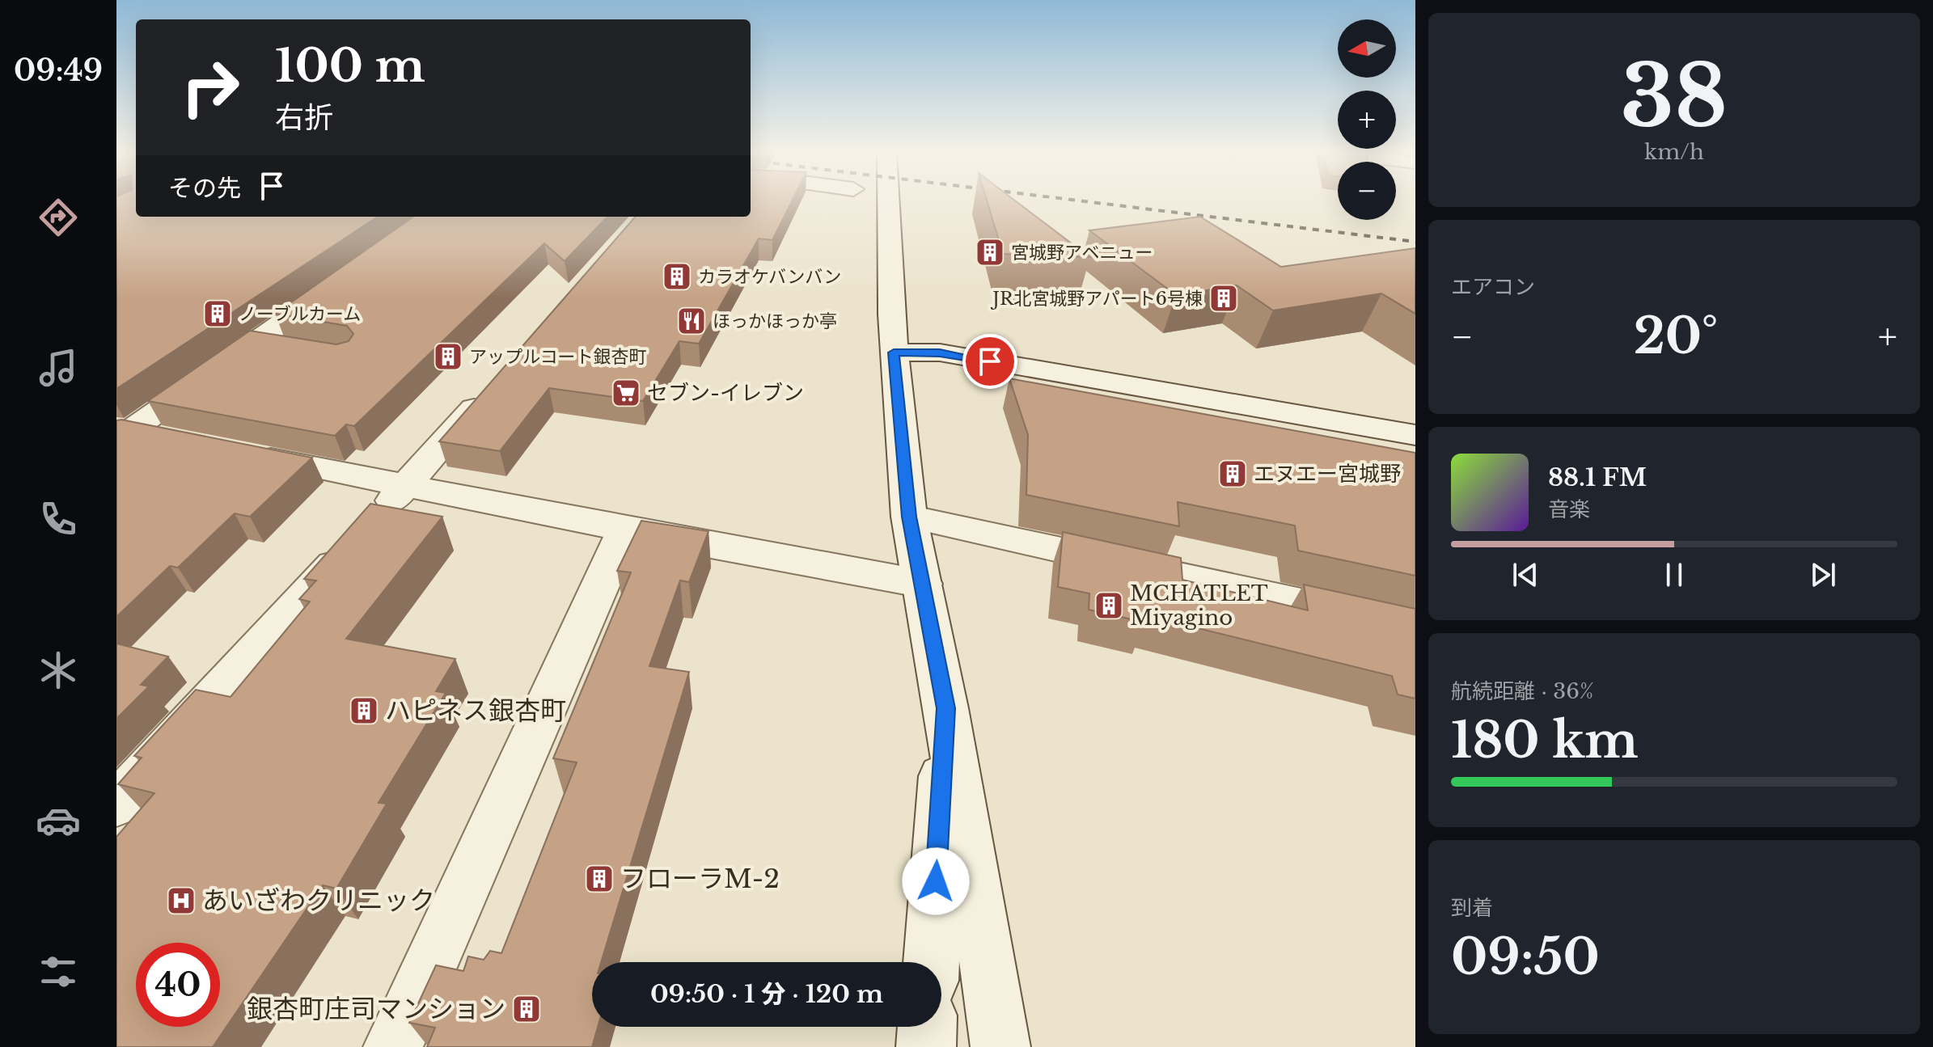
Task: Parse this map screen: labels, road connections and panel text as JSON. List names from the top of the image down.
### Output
{
  "places": {
    "building": [
      "宮城野アベニュー",
      "カラオケバンバン",
      "JR北宮城野アパート6号棟",
      "ノーブルカーム",
      "アップルコート銀杏町",
      "エヌエー宮城野",
      "MCHATLET Miyagino",
      "ハピネス銀杏町",
      "フローラM-2",
      "銀杏町庄司マンション"
    ],
    "restaurant": ["ほっかほっか亭"],
    "supermarket": ["セブン-イレブン"],
    "hospital": ["あいざわクリニック"]
  },
  "north": "left",
  "page": {
    "tabs": "09:49",
    "tile": [
      ["38", "km/h"],
      "エアコン",
      ["航続距離 · 36%", "180 km"],
      ["到着", "09:50"]
    ],
    "map_buttons": ["+", "−"],
    "turn": ["100 m", "右折"],
    "then": "その先",
    "heat": ["−", "20°", "+"],
    "song": ["88.1 FM", "音楽"],
    "limit": "40",
    "trip": "09:50 · 1 分 · 120 m"
  }
}
